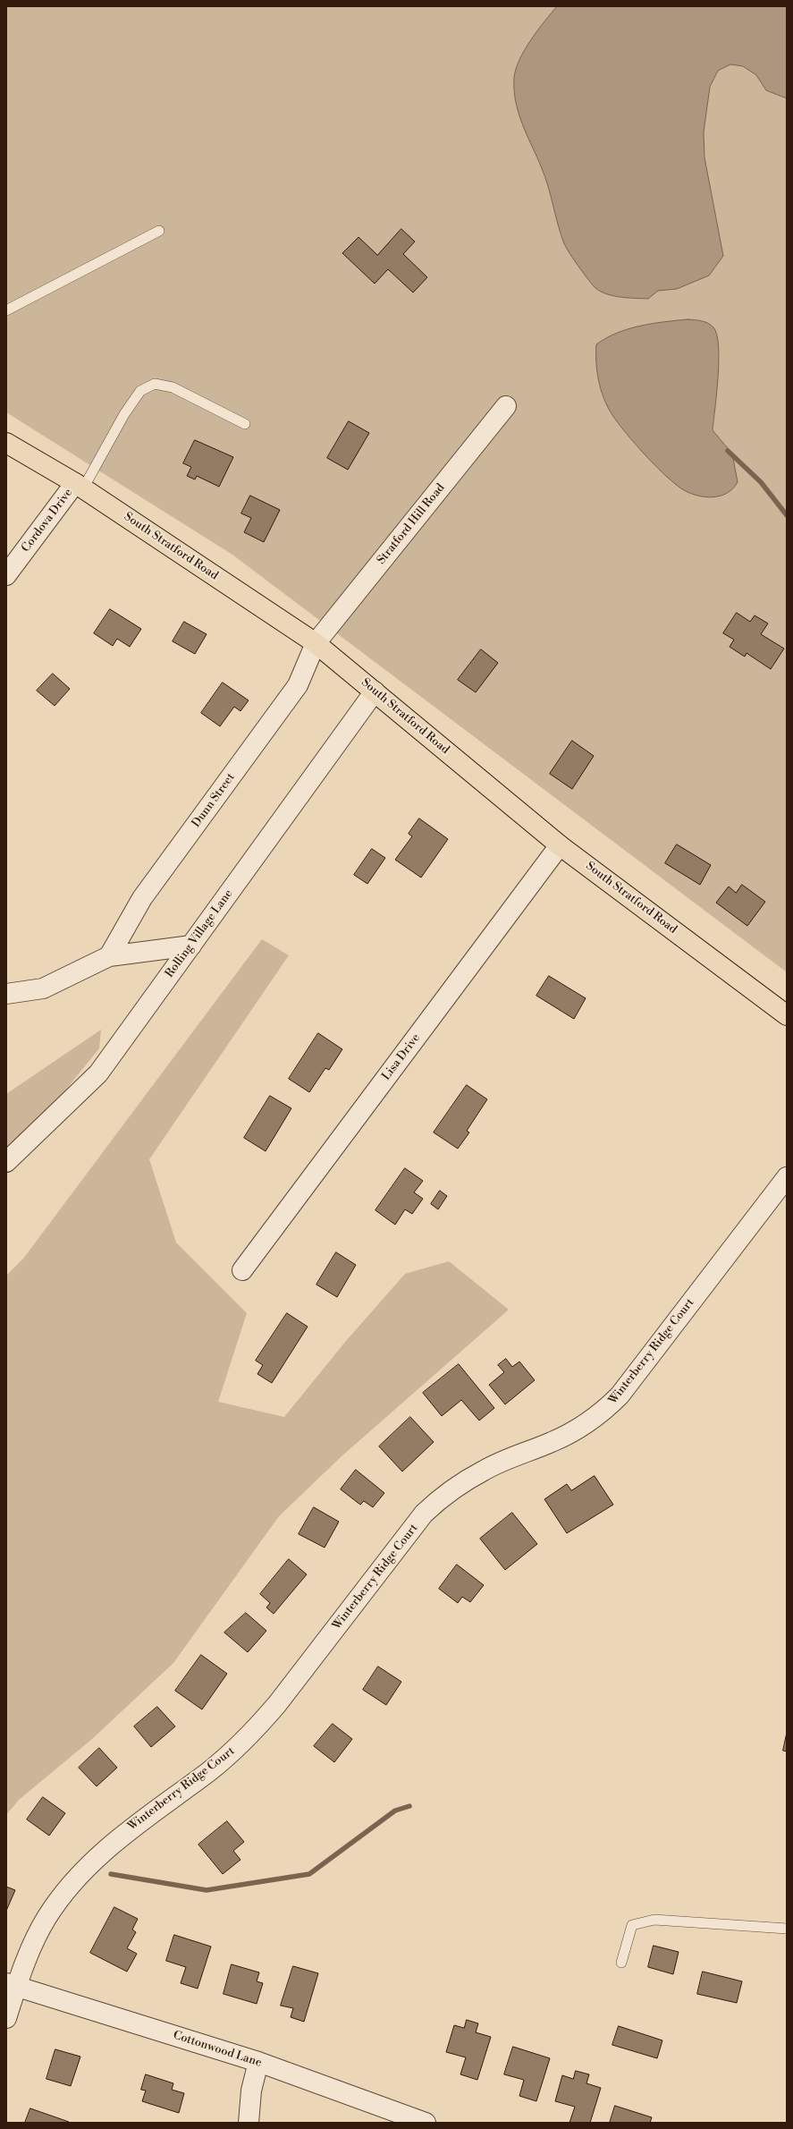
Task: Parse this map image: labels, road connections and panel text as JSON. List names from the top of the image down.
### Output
{
  "streets": {
    "main road": ["South Stratford Road"],
    "street": [
      "Cordova Drive",
      "Stratford Hill Road",
      "Dunn Street",
      "Rolling Village Lane",
      "Lisa Drive",
      "Winterberry Ridge Court",
      "Cottonwood Lane"
    ]
  },
  "crossings": [
    ["Cordova Drive", "South Stratford Road"],
    ["Stratford Hill Road", "South Stratford Road"],
    ["Stratford Hill Road", "Dunn Street"],
    ["South Stratford Road", "Dunn Street"],
    ["South Stratford Road", "Rolling Village Lane"],
    ["South Stratford Road", "Lisa Drive"],
    ["Winterberry Ridge Court", "Cottonwood Lane"]
  ]
}
